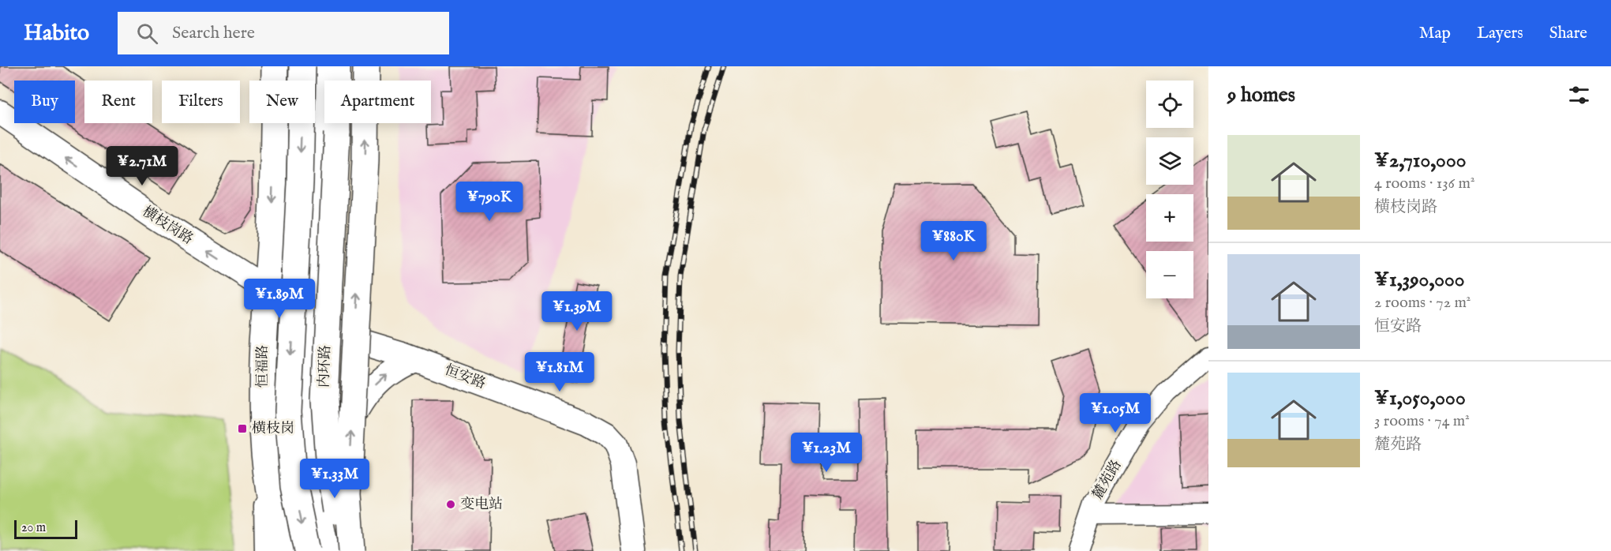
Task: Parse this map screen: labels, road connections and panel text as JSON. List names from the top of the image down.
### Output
{
  "streets": {
    "main road": ["恒福路", "内环路"],
    "street": ["横枝岗路", "恒安路", "麓苑路"]
  },
  "crossings": [
    ["横枝岗路", "恒福路"],
    ["横枝岗路", "恒安路"],
    ["恒福路", "恒安路"]
  ],
  "one_way": ["横枝岗路"],
  "places": {
    "transit": ["横枝岗"],
    "other": ["变电站"]
  },
  "scale_bar": "20 m",
  "page": {
    "header": "Habito",
    "search": "Search here",
    "nav": ["Map", "Layers", "Share"],
    "heading": "9 homes",
    "map_buttons": ["+", "−"],
    "chip": [
      "Buy",
      "Rent",
      "Filters",
      "New",
      "Apartment"
    ],
    "list": [
      {
        "name": "¥2,710,000",
        "note": "4 rooms · 136 m² · 横枝岗路"
      },
      {
        "name": "¥1,390,000",
        "note": "2 rooms · 72 m² · 恒安路"
      },
      {
        "name": "¥1,050,000",
        "note": "3 rooms · 74 m² · 麓苑路"
      }
    ],
    "price": [
      "¥2.71M",
      "¥790K",
      "¥880K",
      "¥1.89M",
      "¥1.39M",
      "¥1.81M",
      "¥1.05M",
      "¥1.23M",
      "¥1.33M"
    ],
    "scale": "20 m"
  }
}
